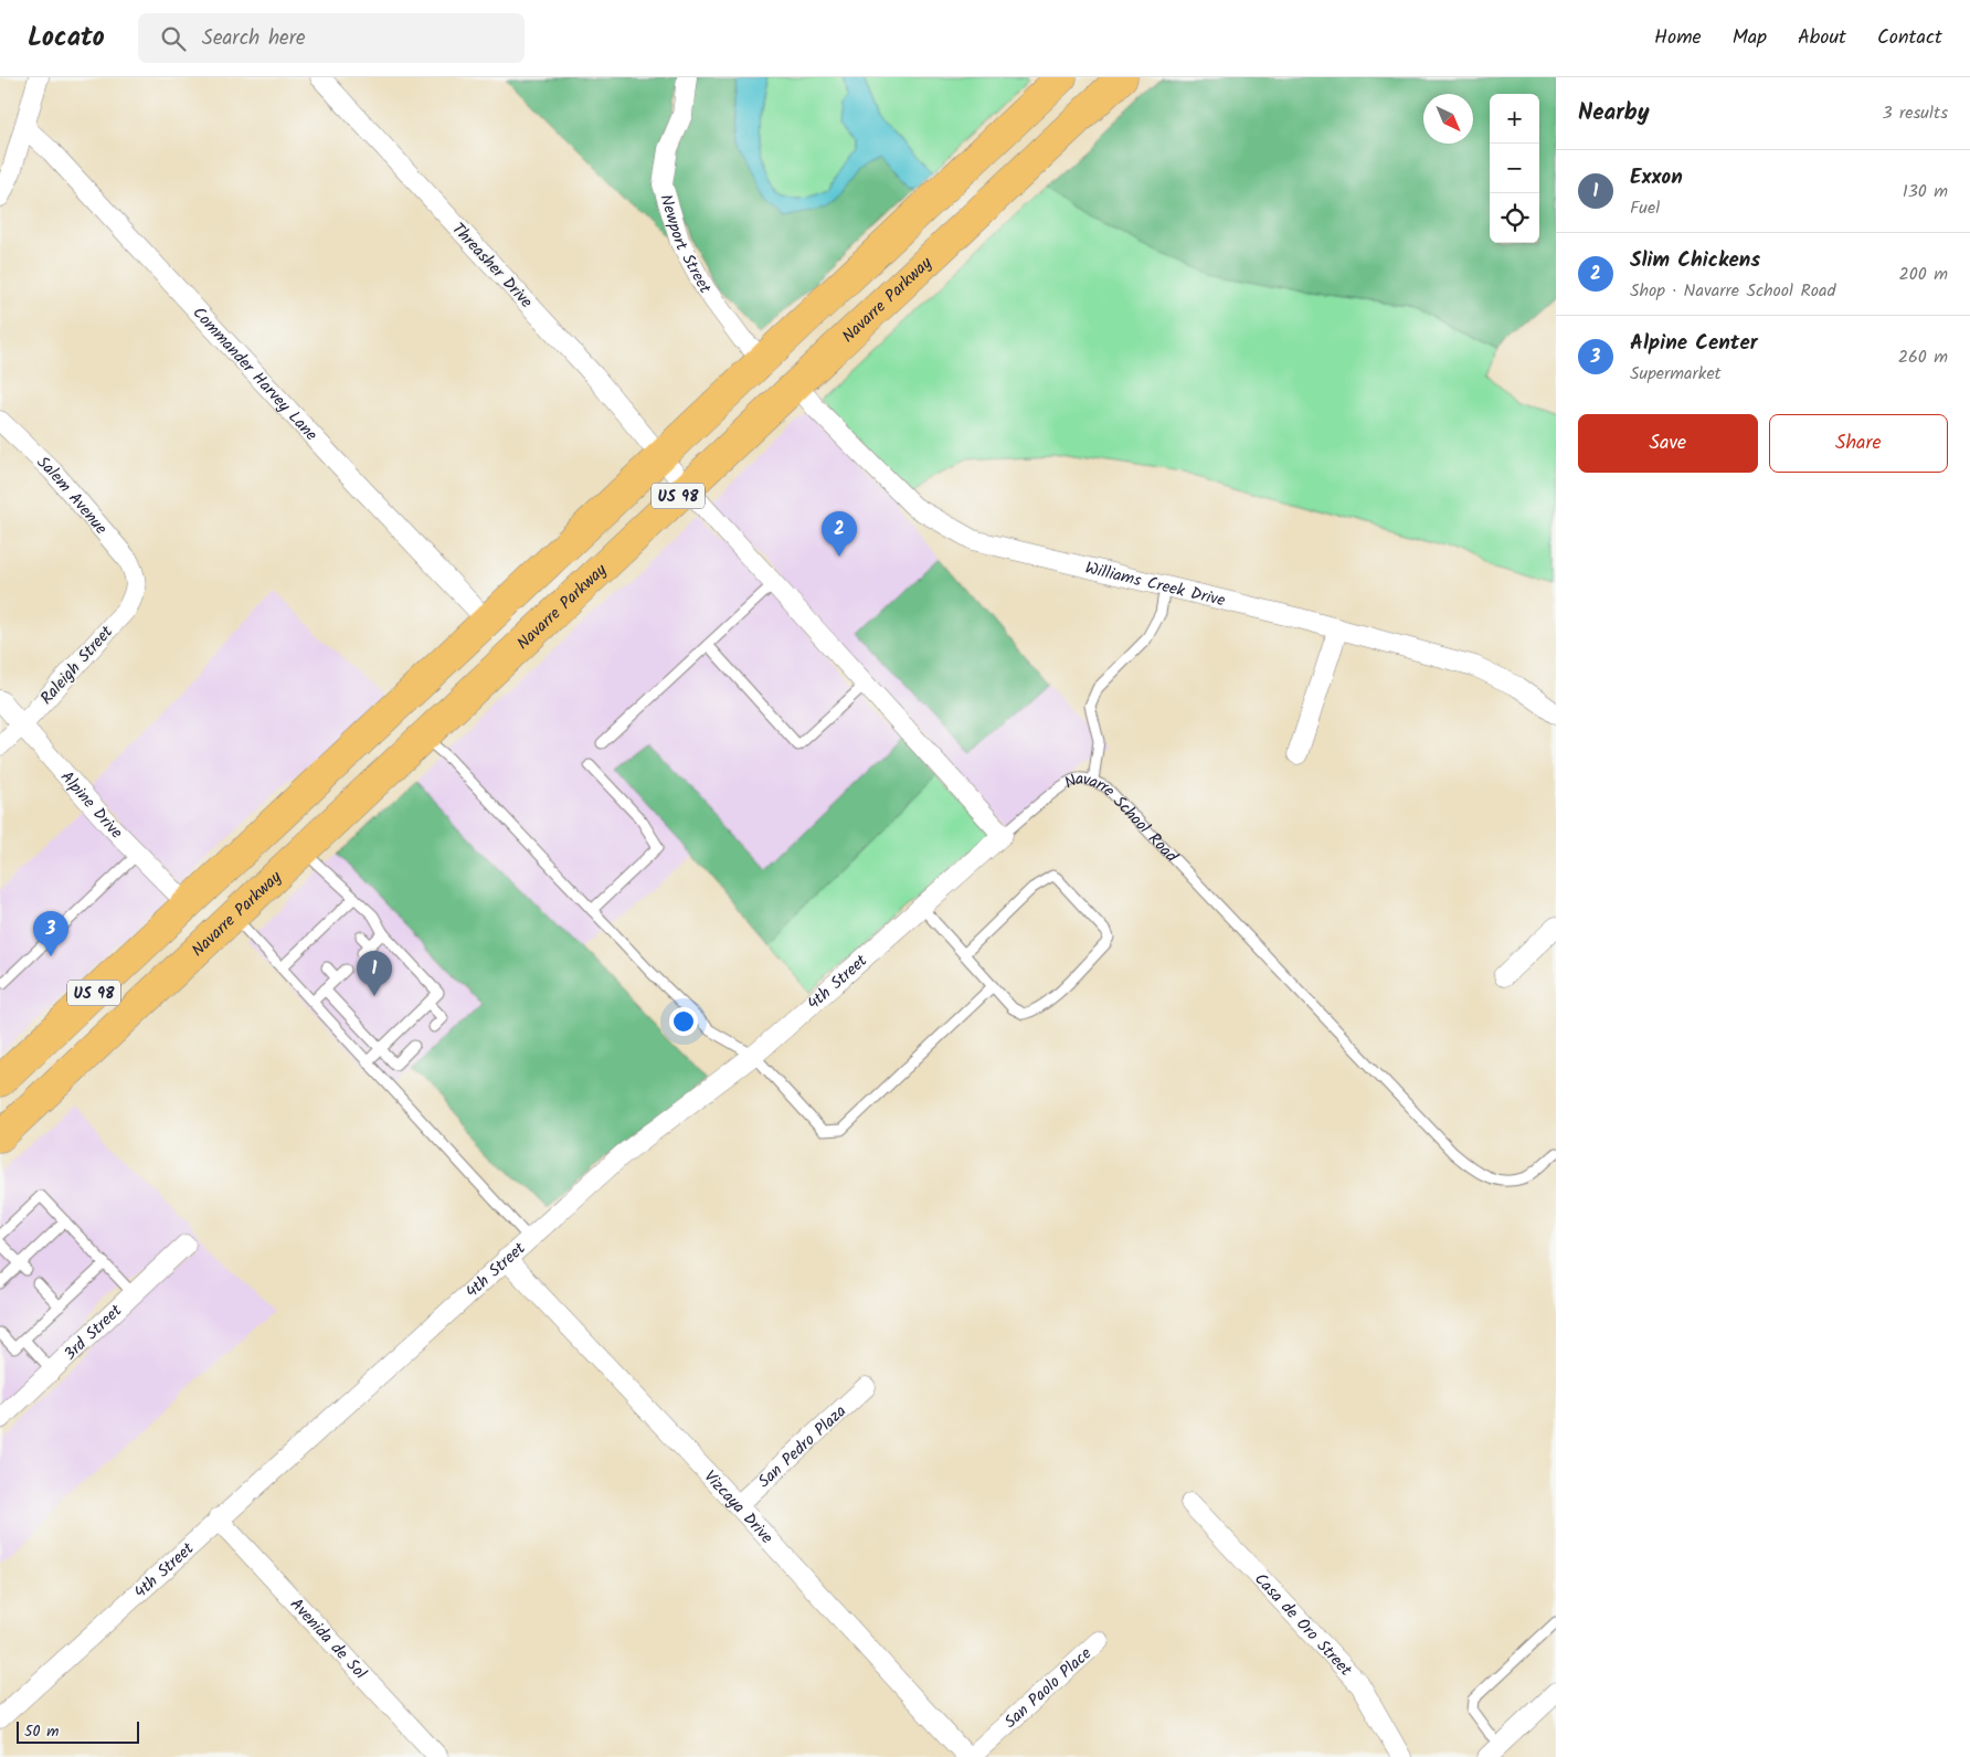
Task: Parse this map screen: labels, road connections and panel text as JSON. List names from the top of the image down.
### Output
{
  "streets": {
    "highway": ["Navarre Parkway", "US 98"],
    "street": [
      "Newport Street",
      "Threasher Drive",
      "Commander Harvey Lane",
      "Salem Avenue",
      "Williams Creek Drive",
      "Raleigh Street",
      "Alpine Drive",
      "4th Street",
      "3rd Street",
      "San Pedro Plaza",
      "Vizcaya Drive",
      "Casa de Oro Street",
      "Avenida de Sol",
      "San Paolo Place"
    ],
    "lane": ["Navarre School Road"]
  },
  "crossings": [
    ["Newport Street", "US 98"],
    ["Threasher Drive", "US 98"],
    ["Navarre Parkway", "Williams Creek Drive"],
    ["Commander Harvey Lane", "US 98"],
    ["Salem Avenue", "Raleigh Street"],
    ["US 98", "Alpine Drive"],
    ["Raleigh Street", "Alpine Drive"],
    ["Navarre School Road", "4th Street"],
    ["4th Street", "Vizcaya Drive"],
    ["4th Street", "Avenida de Sol"],
    ["San Pedro Plaza", "Vizcaya Drive"]
  ],
  "scale_bar": "50 m",
  "north": "bottom right",
  "page": {
    "header": "Locato",
    "search": "Search here",
    "nav": [
      "Home",
      "Map",
      "About",
      "Contact"
    ],
    "heading": ["Nearby", "3 results"],
    "map_buttons": ["+", "−"],
    "list": [
      {
        "mark": "1",
        "name": "Exxon",
        "note": "Fuel",
        "value": "130 m"
      },
      {
        "mark": "2",
        "name": "Slim Chickens",
        "note": "Shop · Navarre School Road",
        "value": "200 m"
      },
      {
        "mark": "3",
        "name": "Alpine Center",
        "note": "Supermarket",
        "value": "260 m"
      }
    ],
    "buttons": ["Save", "Share"],
    "pins": ["2", "3", "1"],
    "scale": "50 m"
  }
}
